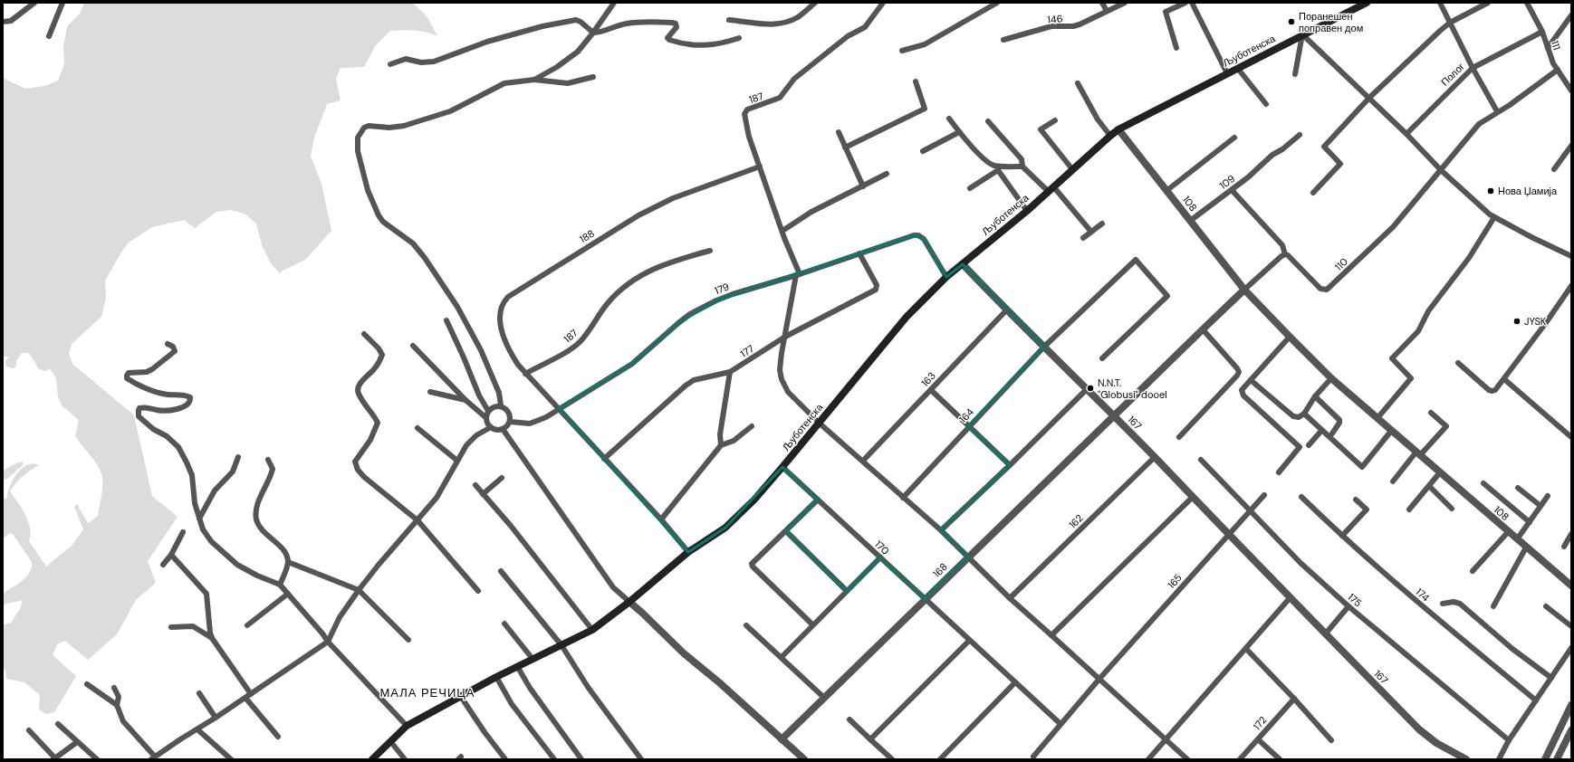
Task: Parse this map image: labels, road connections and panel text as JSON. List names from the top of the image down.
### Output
{
  "streets": {
    "main road": ["Љуботенска"],
    "street": [
      "146",
      "111",
      "Полог",
      "187",
      "109",
      "108",
      "188",
      "110",
      "179",
      "177",
      "163",
      "164",
      "167",
      "162",
      "170",
      "168",
      "165",
      "174",
      "175",
      "172"
    ]
  },
  "crossings": [
    ["111", "Полог"],
    ["Љуботенска", "108"],
    ["Љуботенска", "188"],
    ["Љуботенска", "179"],
    ["Љуботенска", "167"],
    ["Љуботенска", "170"],
    ["187", "188"],
    ["187", "179"],
    ["109", "108"],
    ["188", "179"],
    ["188", "177"],
    ["179", "177"],
    ["163", "167"],
    ["164", "167"],
    ["167", "162"],
    ["167", "168"],
    ["167", "165"],
    ["170", "168"],
    ["170", "165"],
    ["165", "175"]
  ],
  "districts": ["МАЛА РЕЧИЦА"],
  "places": [
    "Поранешен поправен дом",
    "Нова Џамија",
    "JYSK",
    "N.N.T. \"Globusi\" dooel"
  ]
}
